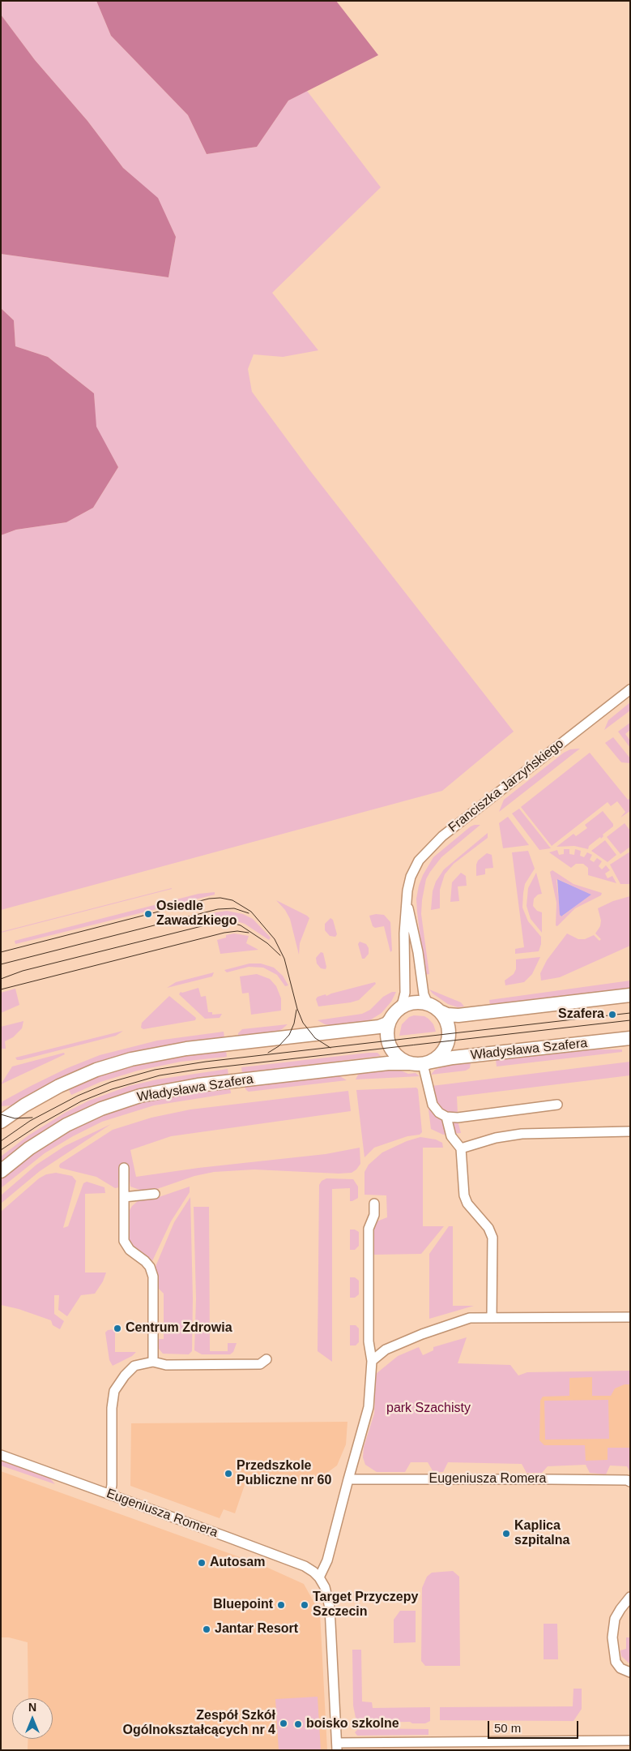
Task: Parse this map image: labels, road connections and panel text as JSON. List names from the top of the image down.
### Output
{
  "streets": {
    "main road": ["Władysława Szafera"],
    "street": ["Franciszka Jarzyńskiego", "Eugeniusza Romera"]
  },
  "crossings": [
    ["Franciszka Jarzyńskiego", "Władysława Szafera"]
  ],
  "parks": ["park Szachisty"],
  "places": [
    "Osiedle Zawadzkiego",
    "Szafera",
    "Centrum Zdrowia",
    "Przedszkole Publiczne nr 60",
    "Kaplica szpitalna",
    "Autosam",
    "Bluepoint",
    "Target Przyczepy Szczecin",
    "Jantar Resort",
    "Zespół Szkół Ogólnokształcących nr 4",
    "boisko szkolne"
  ],
  "scale_bar": "50 m",
  "north": "top"
}
